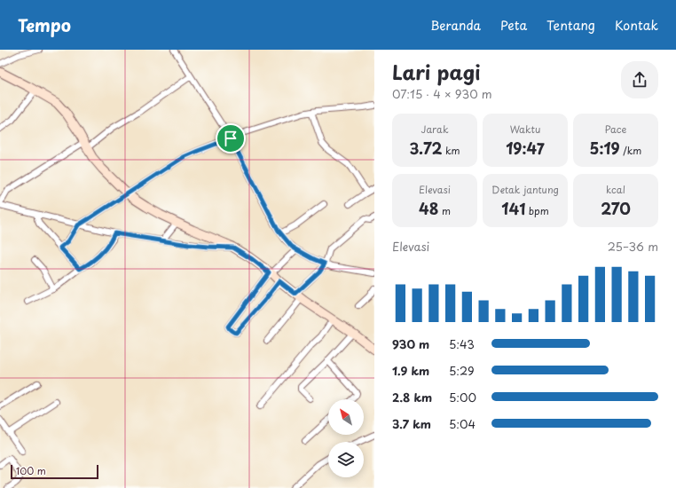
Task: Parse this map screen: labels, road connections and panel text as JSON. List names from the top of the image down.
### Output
{
  "scale_bar": "100 m",
  "north": "top left",
  "page": {
    "header": "Tempo",
    "nav": [
      "Beranda",
      "Peta",
      "Tentang",
      "Kontak"
    ],
    "heading": ["Lari pagi", "07:15 · 4 × 930 m"],
    "stats": [
      ["Jarak", "3.72 km"],
      ["Waktu", "19:47"],
      ["Pace", "5:19 /km"],
      ["Elevasi", "48 m"],
      ["Detak jantung", "141 bpm"],
      ["kcal", "270"]
    ],
    "chart": ["Elevasi", "25–36 m"],
    "list": [
      {
        "name": "930 m",
        "note": "5:43"
      },
      {
        "name": "1.9 km",
        "note": "5:29"
      },
      {
        "name": "2.8 km",
        "note": "5:00"
      },
      {
        "name": "3.7 km",
        "note": "5:04"
      }
    ],
    "scale": "100 m"
  }
}
